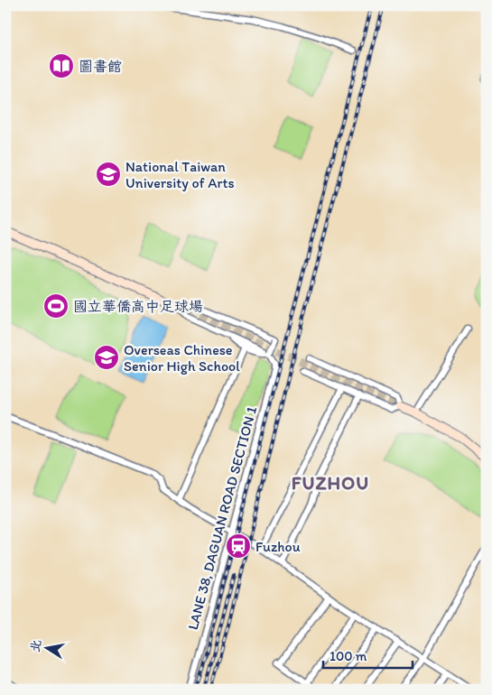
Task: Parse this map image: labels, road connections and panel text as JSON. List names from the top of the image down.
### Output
{
  "streets": {
    "street": ["LANE 38, DAGUAN ROAD SECTION 1"]
  },
  "districts": ["FUZHOU"],
  "places": {
    "library": ["圖書館"],
    "school or university": ["National Taiwan University of Arts", "Overseas Chinese Senior High School"],
    "sports": ["國立華僑高中足球場"],
    "station": ["Fuzhou"]
  },
  "scale_bar": "100 m",
  "north": "left"
}
